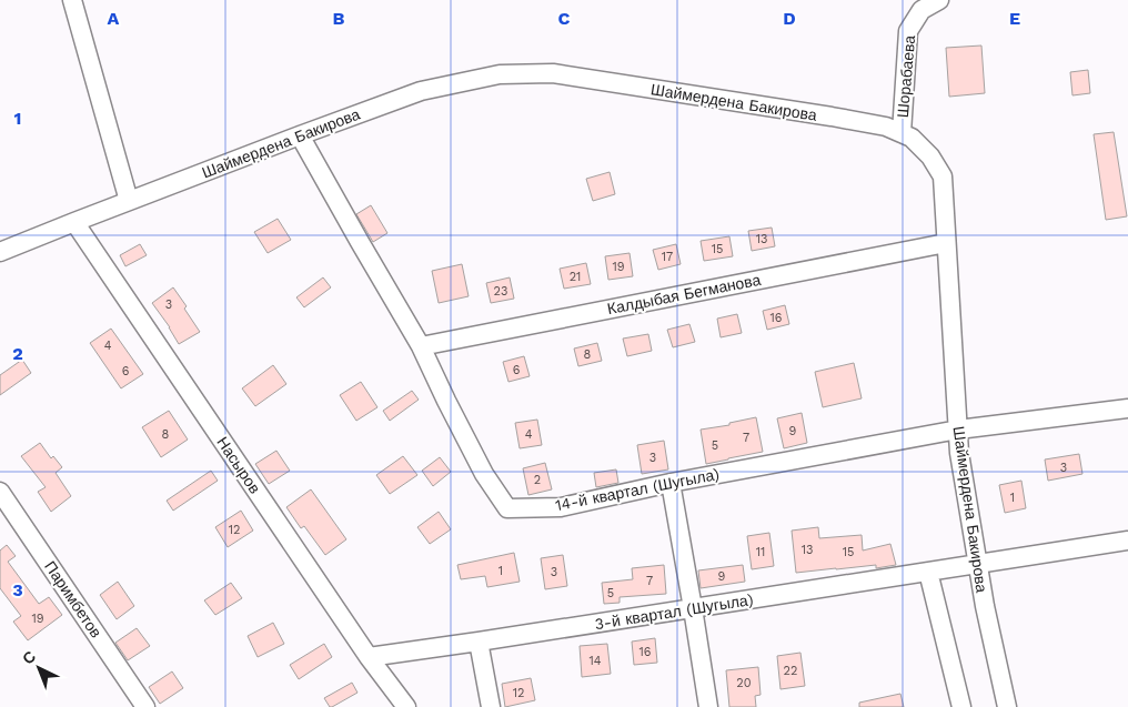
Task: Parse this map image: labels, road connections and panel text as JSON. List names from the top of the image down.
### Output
{
  "streets": {
    "street": [
      "Шорабаева",
      "Шаймердена Бакирова",
      "Калдыбая Бегманова",
      "Насыров",
      "14-й квартал (Шугыла)",
      "Паримбетов",
      "3-й квартал (Шугыла)"
    ]
  },
  "crossings": [
    ["Шорабаева", "Шаймердена Бакирова"],
    ["Шаймердена Бакирова", "Калдыбая Бегманова"],
    ["Шаймердена Бакирова", "Насыров"],
    ["Шаймердена Бакирова", "14-й квартал (Шугыла)"],
    ["Шаймердена Бакирова", "3-й квартал (Шугыла)"],
    ["Калдыбая Бегманова", "14-й квартал (Шугыла)"],
    ["Насыров", "3-й квартал (Шугыла)"]
  ],
  "house_numbers": [
    "13",
    "15",
    "17",
    "19",
    "21",
    "23",
    "3",
    "16",
    "4",
    "8",
    "6",
    "6",
    "9",
    "8",
    "4",
    "7",
    "5",
    "3",
    "3",
    "2",
    "1",
    "12",
    "13",
    "11",
    "15",
    "1",
    "3",
    "9",
    "7",
    "5",
    "19",
    "16",
    "14",
    "22",
    "20",
    "12"
  ],
  "north": "top left",
  "grid": {
    "columns": [
      "A",
      "B",
      "C",
      "D",
      "E"
    ],
    "rows": ["1", "2", "3"]
  }
}
